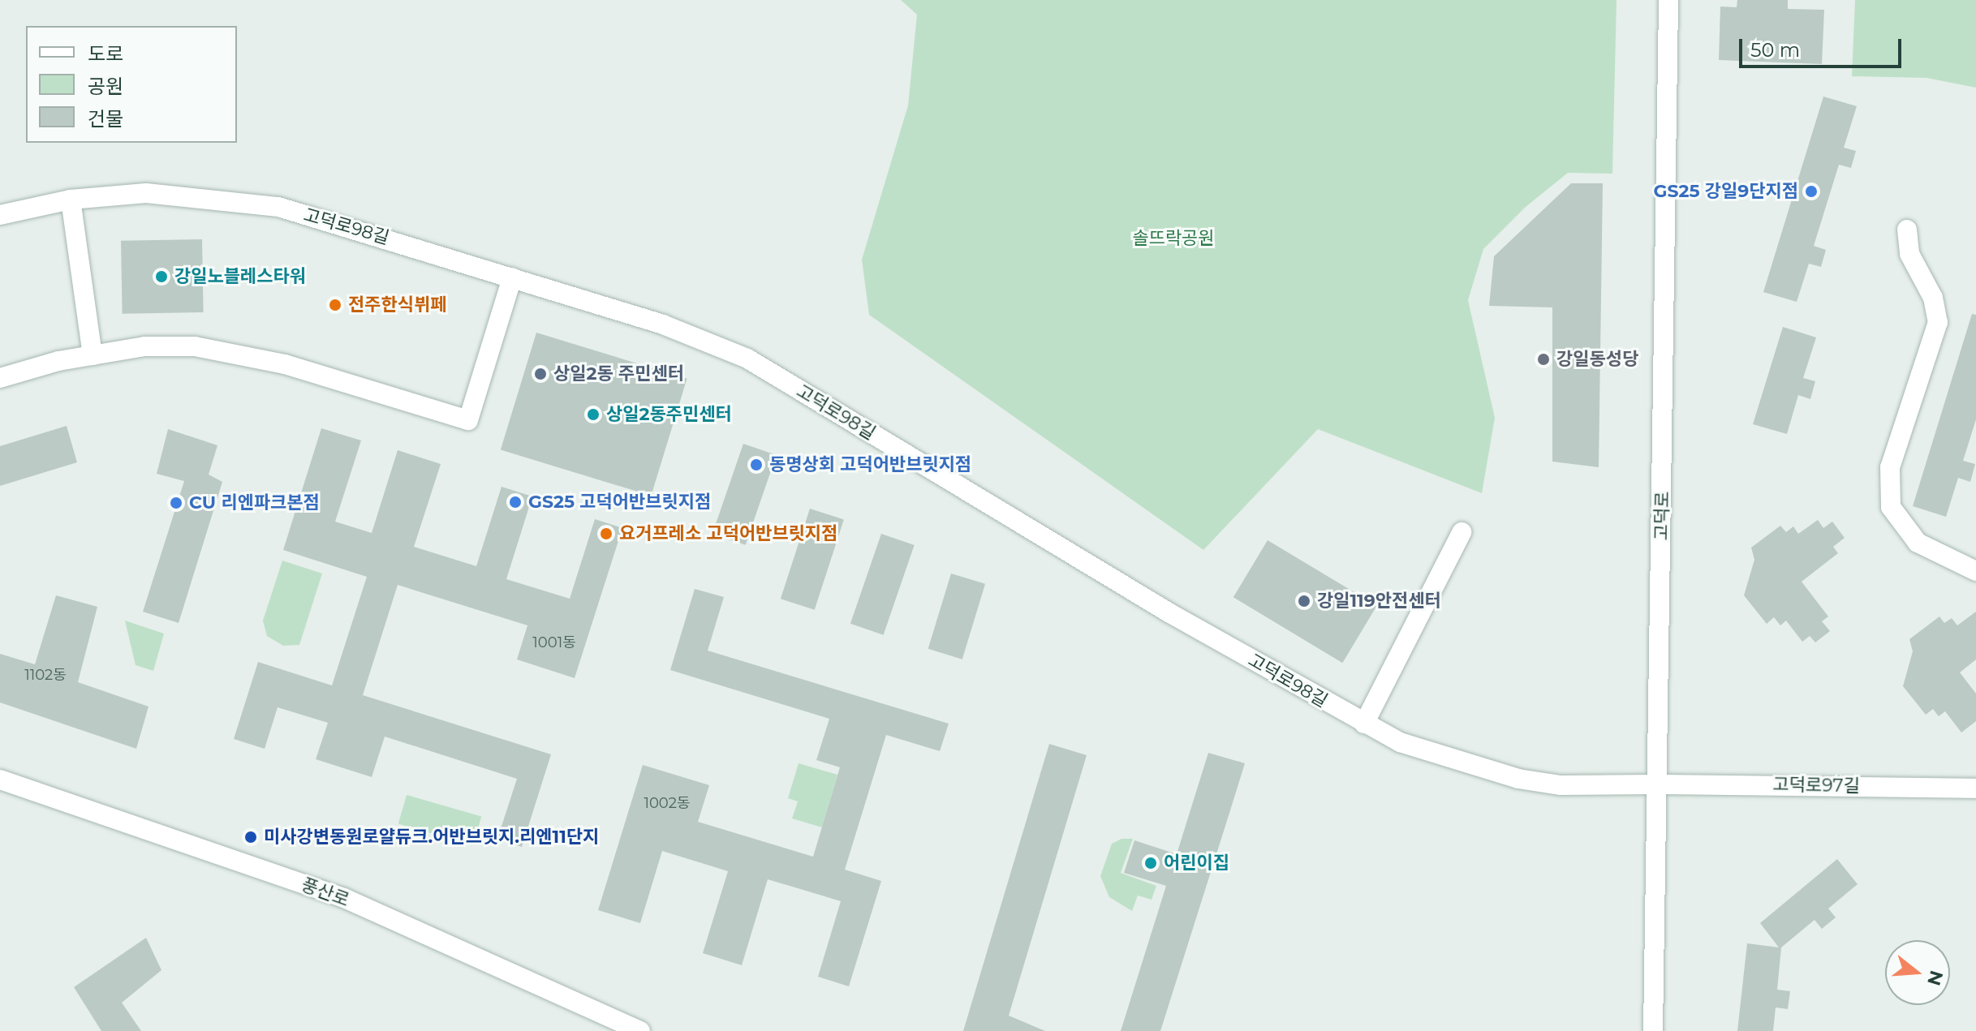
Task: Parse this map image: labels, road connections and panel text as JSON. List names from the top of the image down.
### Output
{
  "streets": {
    "street": [
      "고덕로98길",
      "고덕로",
      "고덕로97길",
      "풍산로"
    ]
  },
  "crossings": [
    ["고덕로98길", "고덕로"],
    ["고덕로98길", "고덕로97길"],
    ["고덕로", "고덕로97길"]
  ],
  "parks": ["솔뜨락공원"],
  "places": [
    "GS25 강일9단지점",
    "강일노블레스타워",
    "전주한식뷔페",
    "강일동성당",
    "상일2동 주민센터",
    "상일2동주민센터",
    "동명상회 고덕어반브릿지점",
    "GS25 고덕어반브릿지점",
    "CU 리엔파크본점",
    "요거프레소 고덕어반브릿지점",
    "강일119안전센터",
    "미사강변동원로얄듀크.어반브릿지.리엔11단지",
    "어린이집"
  ],
  "house_numbers": ["1001동", "1102동", "1002동"],
  "legend": ["도로", "공원", "건물"],
  "scale_bar": "50 m",
  "north": "right"
}
